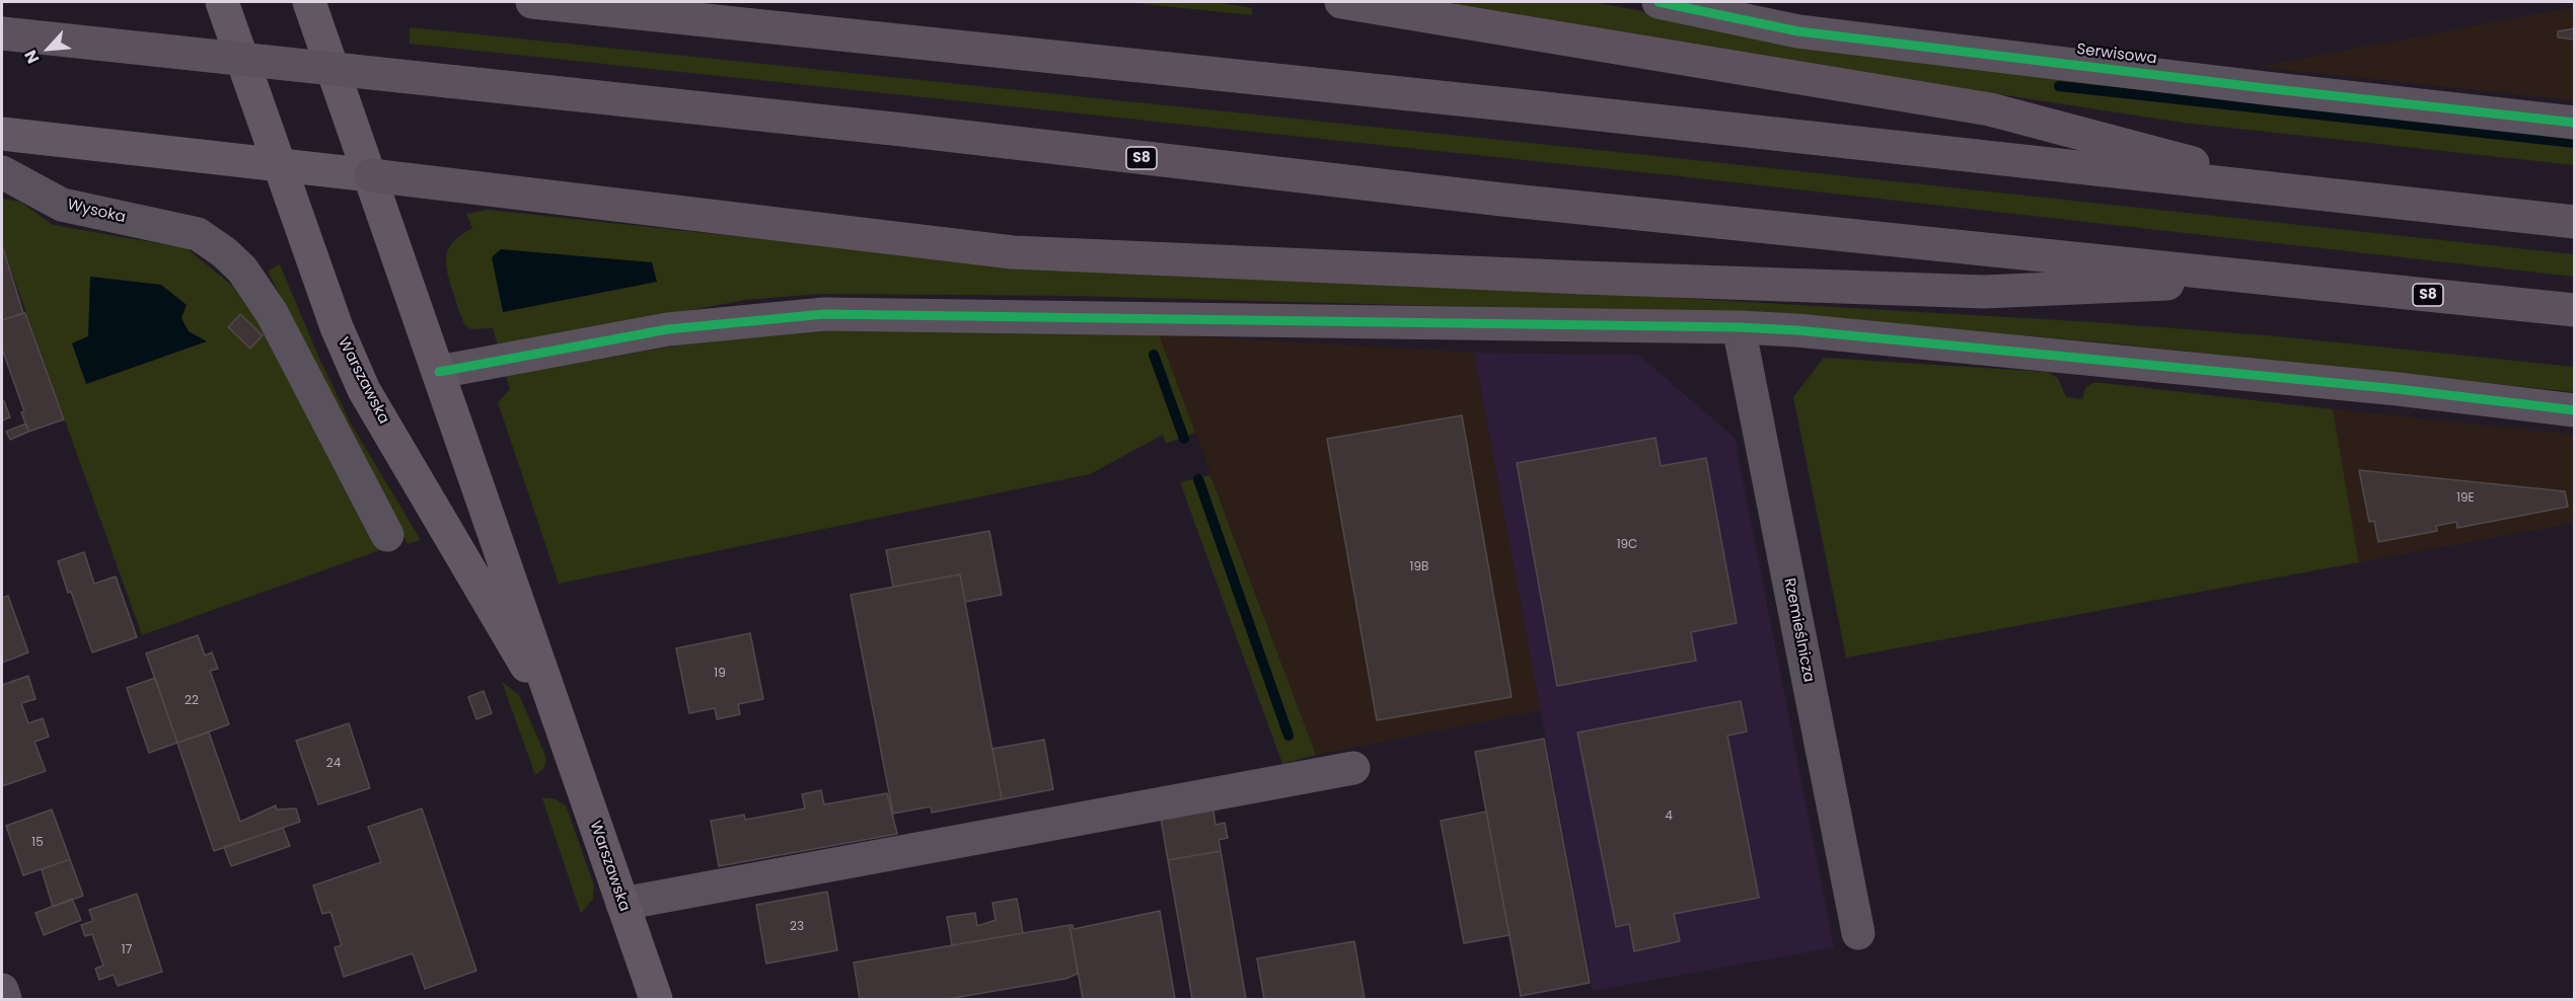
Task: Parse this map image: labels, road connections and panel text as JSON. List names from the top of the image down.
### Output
{
  "streets": {
    "highway": ["S8"],
    "main road": ["Warszawska"],
    "street": ["Serwisowa", "Wysoka", "Rzemieślnicza"]
  },
  "house_numbers": [
    "19E",
    "19C",
    "19B",
    "19",
    "22",
    "24",
    "4",
    "15",
    "23",
    "17"
  ],
  "north": "bottom left"
}
